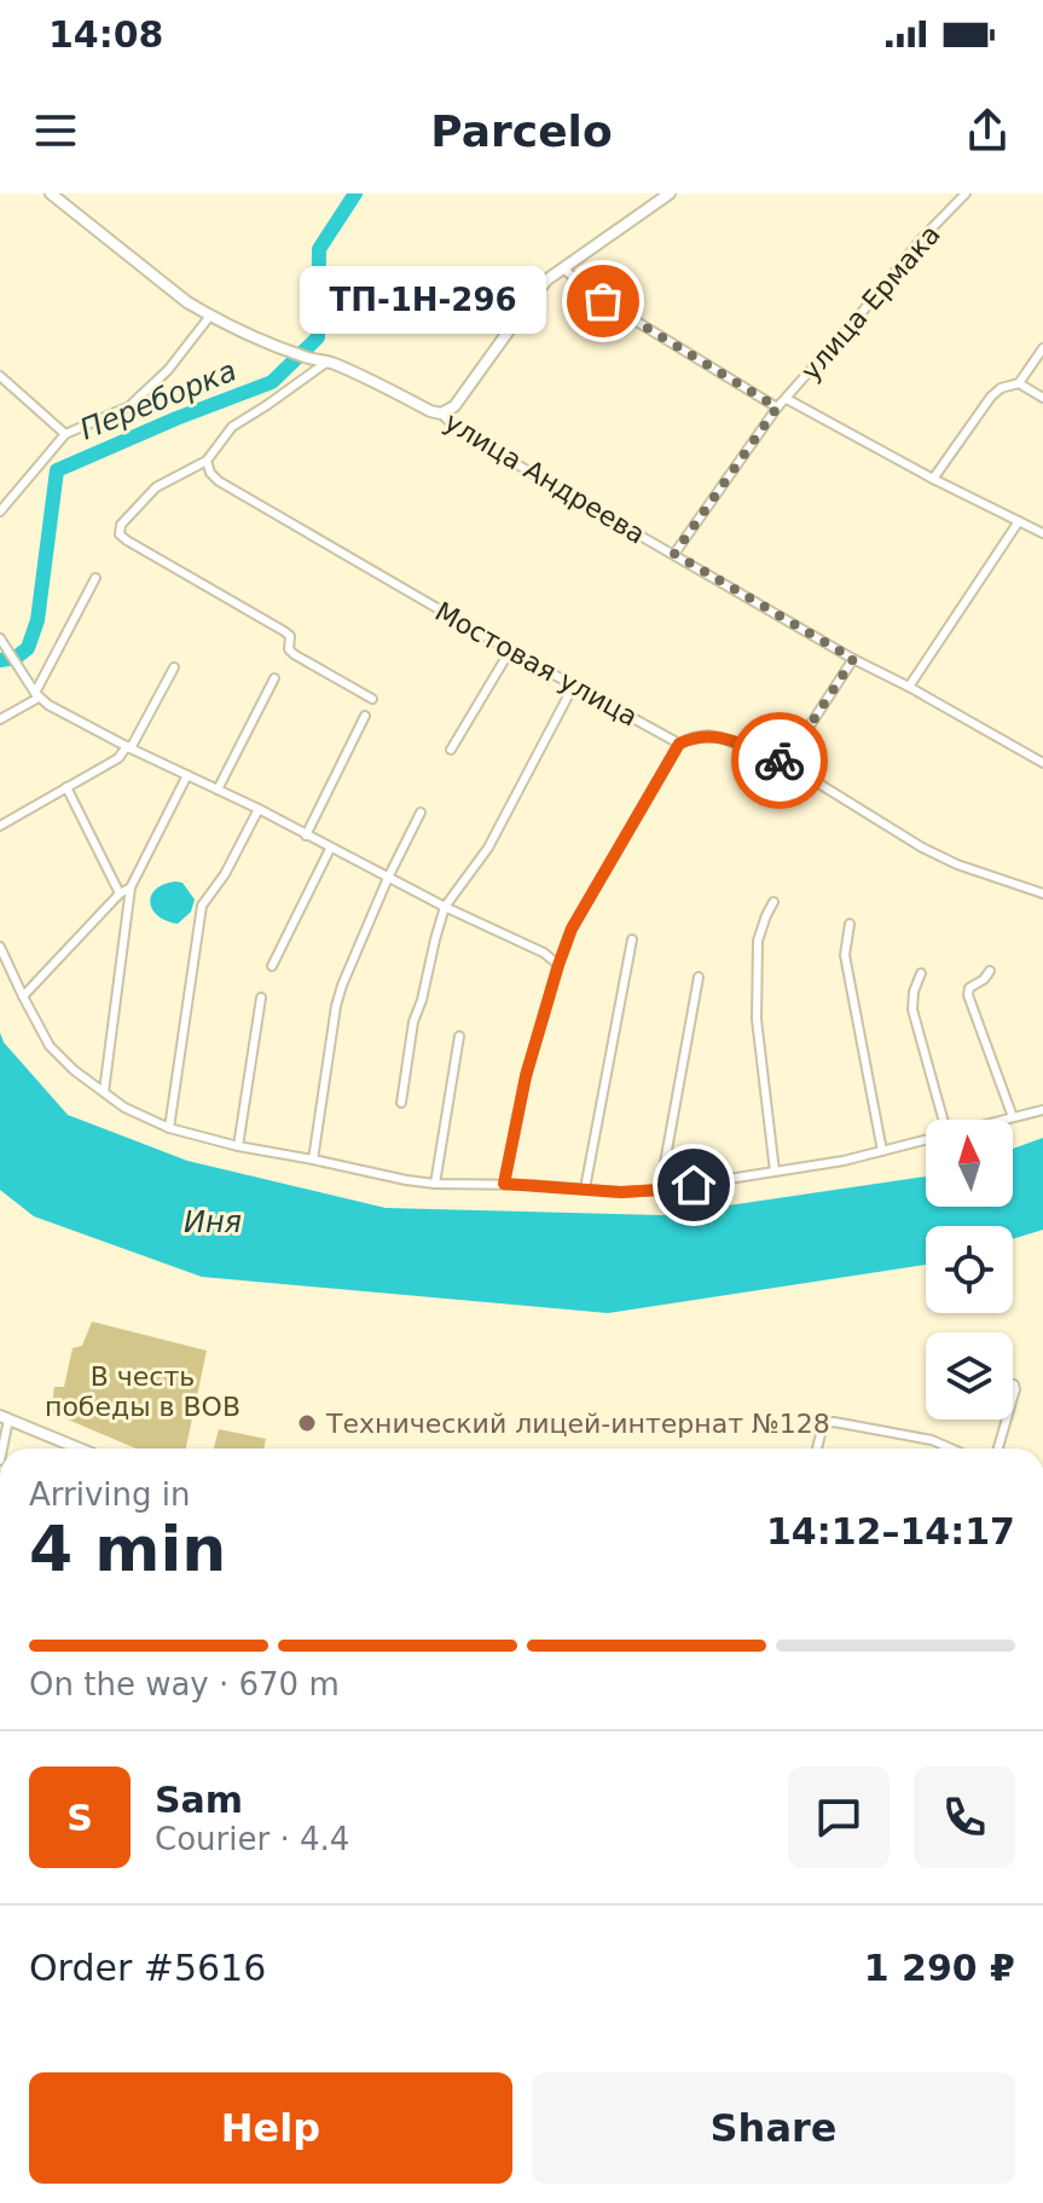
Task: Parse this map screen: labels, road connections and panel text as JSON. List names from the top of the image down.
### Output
{
  "streets": {
    "main road": ["улица Андреева"],
    "street": ["улица Ермака", "Мостовая улица"]
  },
  "crossings": [
    ["улица Ермака", "улица Андреева"]
  ],
  "water": ["Переборка", "Иня"],
  "parks": ["В честь победы в ВОВ"],
  "places": ["ТП-1Н-296", "Технический лицей-интернат №128"],
  "north": "top",
  "page": {
    "status": "14:08",
    "header": "Parcelo",
    "bubble": "ТП-1Н-296",
    "heading": ["4 min", "Arriving in", "14:12–14:17"],
    "panel": [
      "Sam",
      "Courier · 4.4",
      "Order #5616",
      "1 290 ₽"
    ],
    "bar": "On the way · 670 m",
    "round": "S",
    "buttons": ["Help", "Share"]
  }
}
